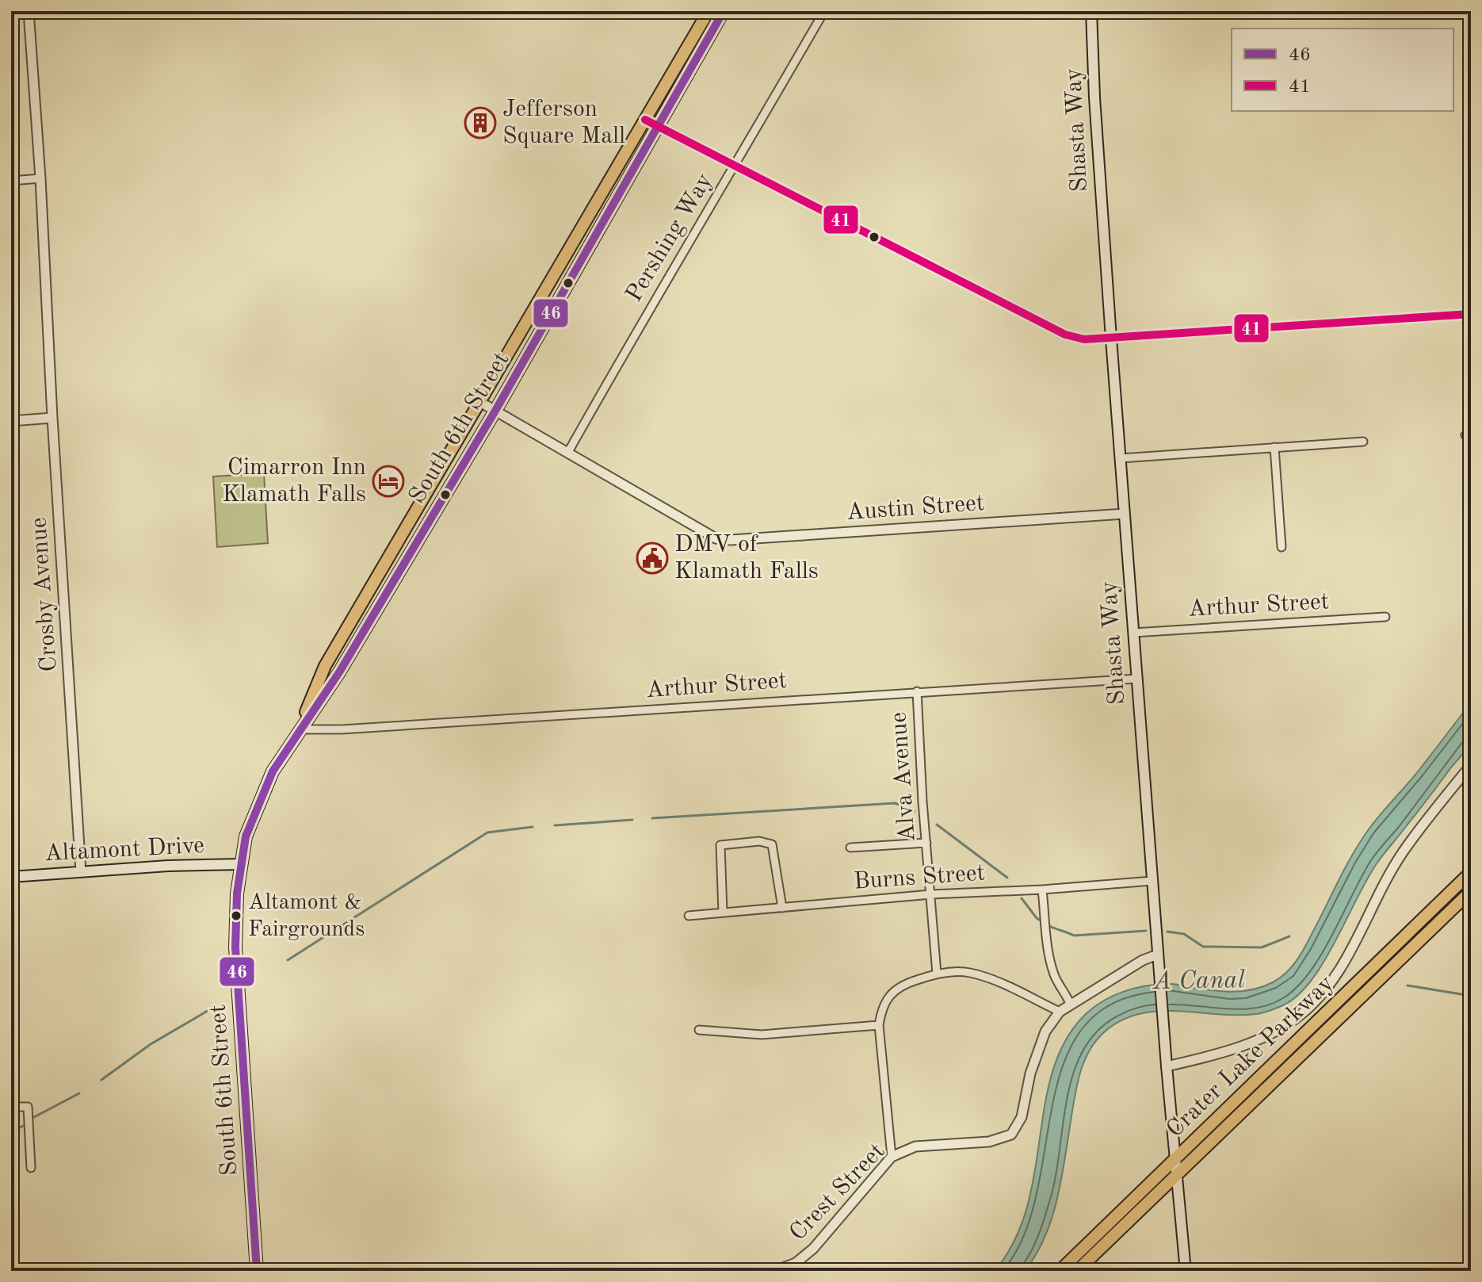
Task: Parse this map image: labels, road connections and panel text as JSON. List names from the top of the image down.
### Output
{
  "streets": {
    "main road": [
      "Shasta Way",
      "South 6th Street",
      "Altamont Drive",
      "Crater Lake Parkway"
    ],
    "street": [
      "Pershing Way",
      "Austin Street",
      "Crosby Avenue",
      "Arthur Street",
      "Alva Avenue",
      "Burns Street",
      "Crest Street"
    ]
  },
  "crossings": [
    ["Shasta Way", "Austin Street"],
    ["Shasta Way", "Arthur Street"],
    ["Shasta Way", "Burns Street"],
    ["Shasta Way", "Crater Lake Parkway"],
    ["Shasta Way", "Crest Street"],
    ["Pershing Way", "Austin Street"],
    ["South 6th Street", "Austin Street"],
    ["South 6th Street", "Arthur Street"],
    ["South 6th Street", "Altamont Drive"],
    ["Crosby Avenue", "Altamont Drive"],
    ["Arthur Street", "Alva Avenue"],
    ["Alva Avenue", "Burns Street"]
  ],
  "water": ["A Canal"],
  "places": {
    "building": ["Jefferson Square Mall"],
    "hotel": ["Cimarron Inn Klamath Falls"],
    "public building": ["DMV of Klamath Falls"],
    "other": ["Altamont & Fairgrounds"]
  },
  "lines": ["transit line 46", "transit line 41"],
  "legend": ["46", "41"]
}
